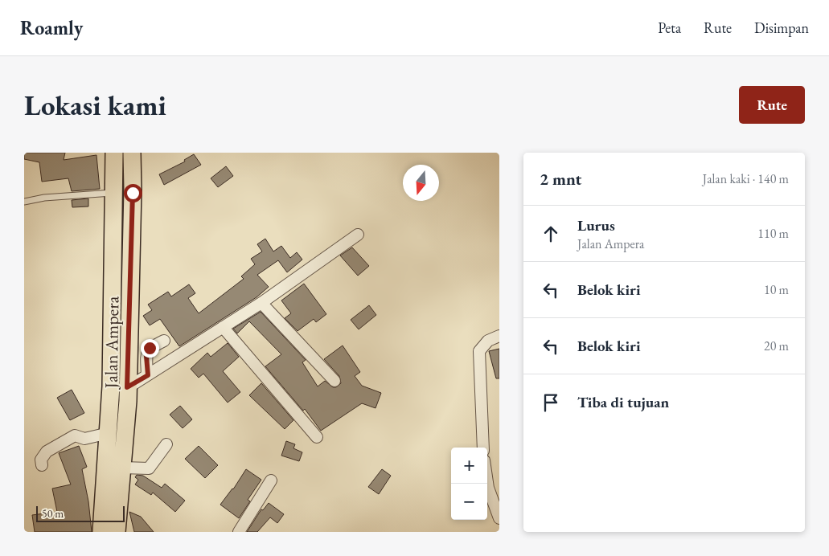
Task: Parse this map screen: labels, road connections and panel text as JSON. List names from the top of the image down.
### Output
{
  "streets": {
    "main road": ["Jalan Ampera"]
  },
  "scale_bar": "50 m",
  "north": "bottom",
  "page": {
    "header": "Roamly",
    "nav": ["Peta", "Rute", "Disimpan"],
    "buttons": "Rute",
    "title": "Lokasi kami",
    "heading": ["2 mnt", "Jalan kaki · 140 m"],
    "list": [
      ["Lurus", "Jalan Ampera", "110 m"],
      ["Belok kiri", "10 m"],
      ["Belok kiri", "20 m"],
      "Tiba di tujuan"
    ],
    "map_buttons": ["+", "−"],
    "scale": "50 m"
  }
}
